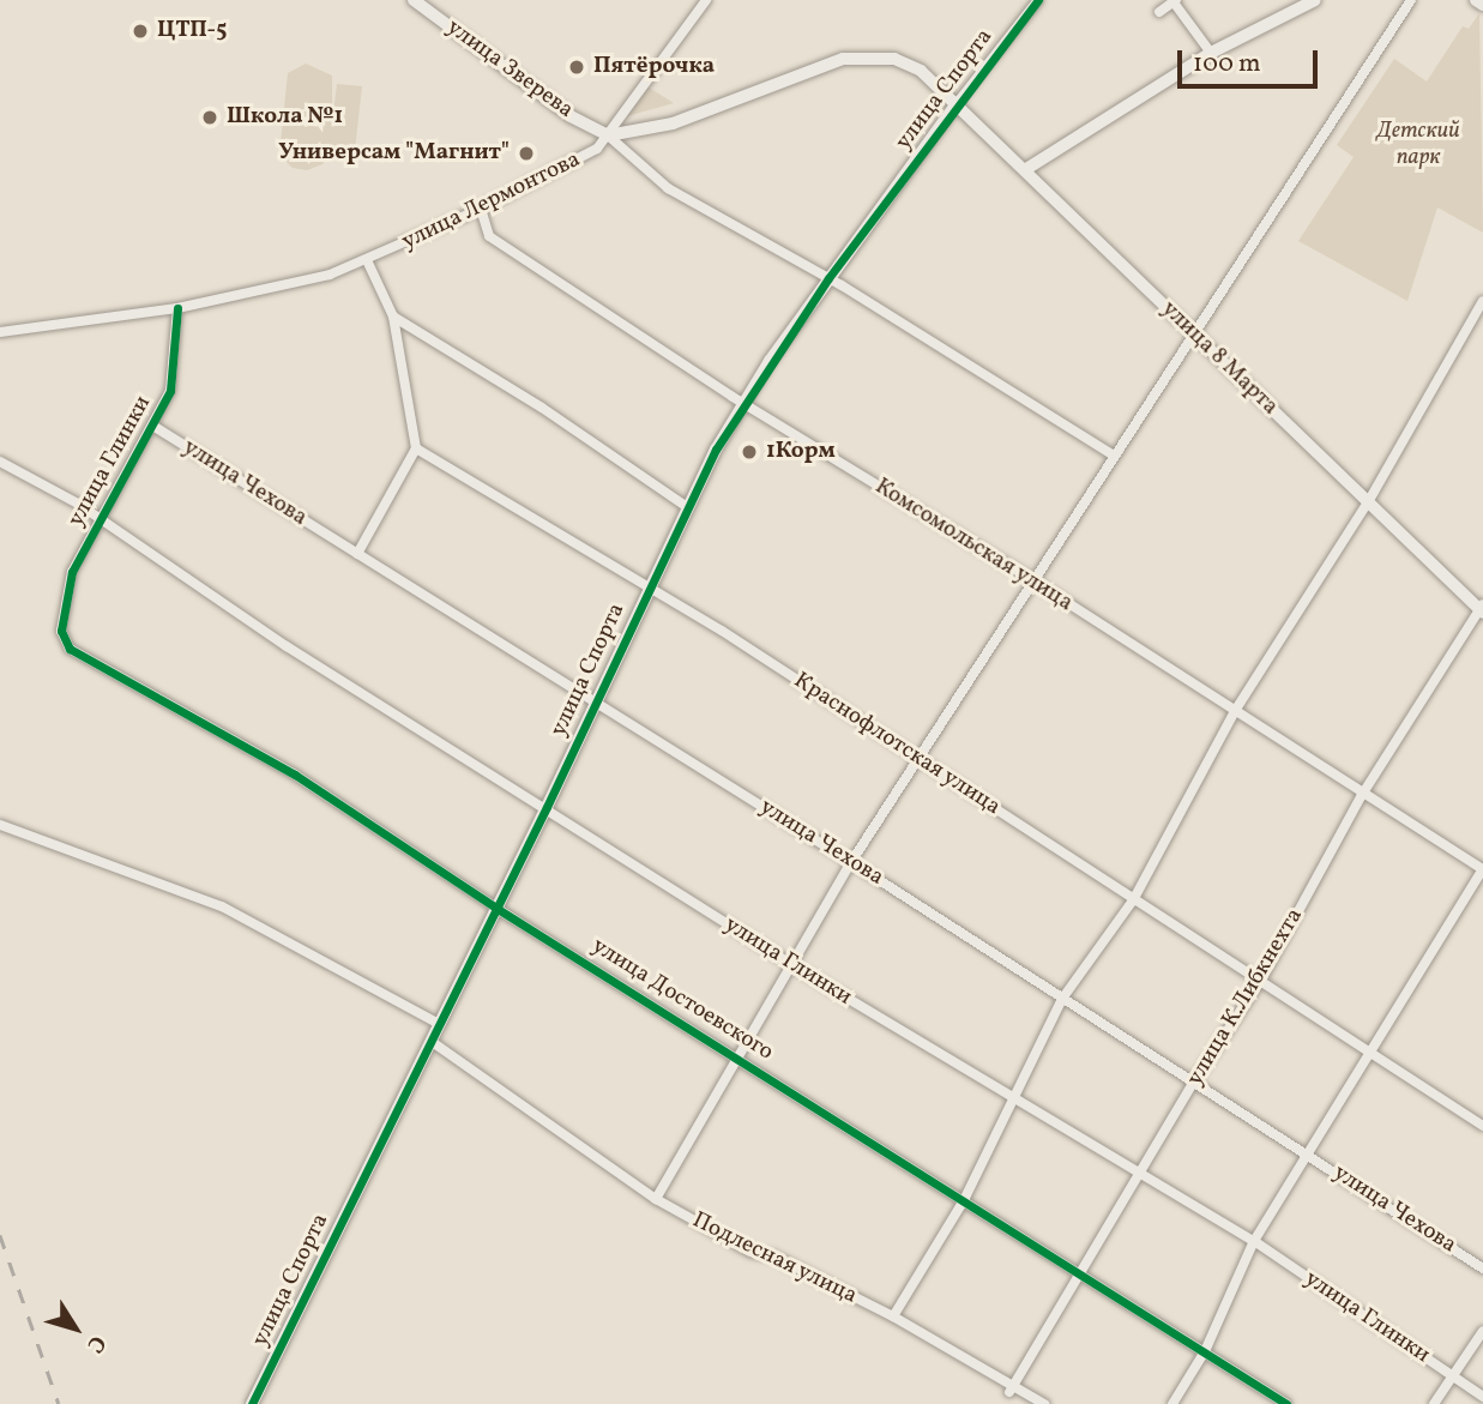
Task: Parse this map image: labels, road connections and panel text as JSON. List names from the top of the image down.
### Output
{
  "streets": {
    "main road": ["улица Зверева", "улица Спорта", "улица 8 Марта"],
    "street": [
      "улица Лермонтова",
      "улица Глинки",
      "улица Чехова",
      "Комсомольская улица",
      "Краснофлотская улица",
      "улица К.Либкнехта",
      "улица Достоевского",
      "Подлесная улица"
    ]
  },
  "crossings": [
    ["улица Зверева", "улица Лермонтова"],
    ["улица Спорта", "улица 8 Марта"],
    ["улица Спорта", "улица Глинки"],
    ["улица Спорта", "улица Чехова"],
    ["улица Спорта", "Комсомольская улица"],
    ["улица Спорта", "Краснофлотская улица"],
    ["улица Спорта", "улица Достоевского"],
    ["улица Спорта", "Подлесная улица"],
    ["улица Лермонтова", "улица Глинки"],
    ["улица Лермонтова", "Комсомольская улица"],
    ["улица 8 Марта", "улица К.Либкнехта"],
    ["улица Глинки", "улица Чехова"],
    ["улица Глинки", "улица К.Либкнехта"],
    ["улица Глинки", "улица Достоевского"],
    ["улица Чехова", "улица К.Либкнехта"],
    ["Комсомольская улица", "улица К.Либкнехта"],
    ["Краснофлотская улица", "улица К.Либкнехта"],
    ["улица К.Либкнехта", "улица Достоевского"],
    ["улица К.Либкнехта", "Подлесная улица"]
  ],
  "parks": ["Детский парк"],
  "places": [
    "ЦТП-5",
    "Пятёрочка",
    "Школа №1",
    "Универсам \"Магнит\"",
    "1Корм"
  ],
  "scale_bar": "100 m",
  "north": "bottom right"
}
